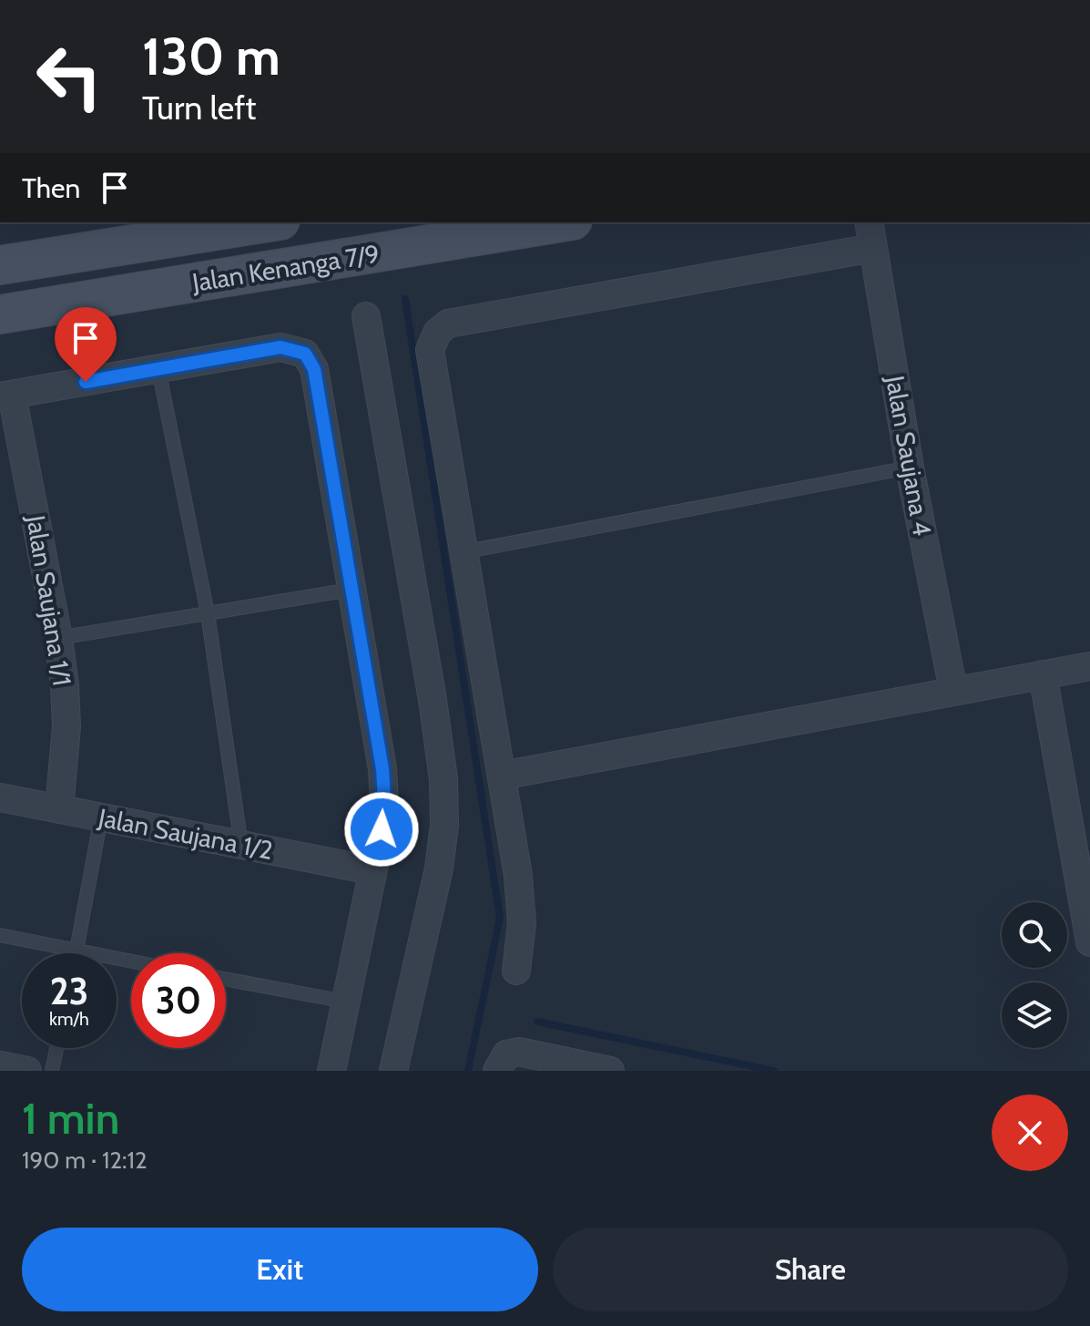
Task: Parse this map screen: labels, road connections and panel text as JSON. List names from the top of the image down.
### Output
{
  "streets": {
    "street": [
      "Jalan Kenanga 7/9",
      "Jalan Saujana 4",
      "Jalan Saujana 1/1",
      "Jalan Saujana 1/2"
    ]
  },
  "crossings": [
    ["Jalan Saujana 1/1", "Jalan Saujana 1/2"]
  ],
  "page": {
    "turn": ["130 m", "Turn left"],
    "then": "Then",
    "speed": "23 km/h",
    "limit": "30",
    "heading": ["1 min", "190 m · 12:12"],
    "buttons": ["Exit", "Share"]
  }
}
